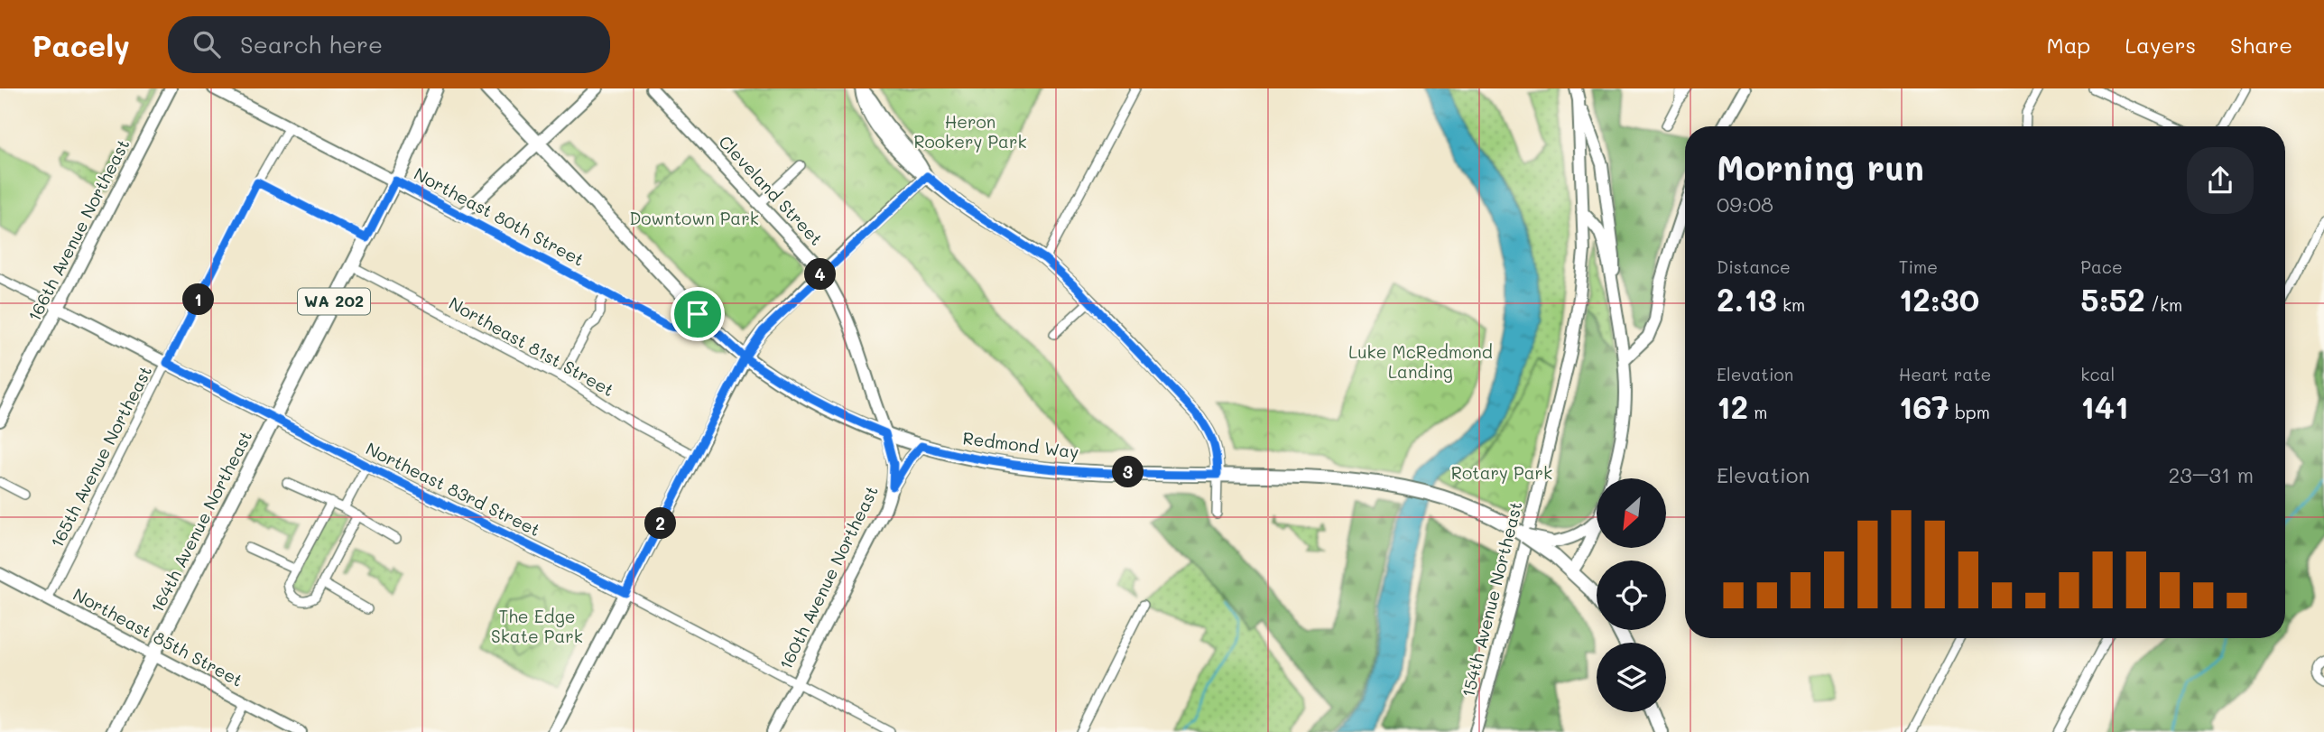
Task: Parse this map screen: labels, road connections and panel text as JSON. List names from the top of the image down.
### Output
{
  "streets": {
    "main road": ["WA 202", "Redmond Way", "164th Avenue Northeast"],
    "street": [
      "Cleveland Street",
      "Northeast 80th Street",
      "166th Avenue Northeast",
      "Northeast 81st Street",
      "165th Avenue Northeast",
      "Northeast 83rd Street",
      "160th Avenue Northeast",
      "154th Avenue Northeast",
      "Northeast 85th Street"
    ]
  },
  "crossings": [
    ["Cleveland Street", "Redmond Way"],
    ["Cleveland Street", "160th Avenue Northeast"],
    ["Northeast 80th Street", "Redmond Way"],
    ["Northeast 80th Street", "165th Avenue Northeast"],
    ["Northeast 80th Street", "164th Avenue Northeast"],
    ["166th Avenue Northeast", "Northeast 83rd Street"],
    ["Northeast 81st Street", "164th Avenue Northeast"],
    ["Redmond Way", "160th Avenue Northeast"],
    ["165th Avenue Northeast", "Northeast 83rd Street"],
    ["165th Avenue Northeast", "Northeast 85th Street"],
    ["Northeast 83rd Street", "164th Avenue Northeast"],
    ["Northeast 83rd Street", "160th Avenue Northeast"],
    ["164th Avenue Northeast", "Northeast 85th Street"]
  ],
  "parks": [
    "Heron Rookery Park",
    "Downtown Park",
    "Luke McRedmond Landing",
    "Rotary Park",
    "The Edge Skate Park"
  ],
  "north": "bottom left",
  "page": {
    "header": "Pacely",
    "search": "Search here",
    "nav": ["Map", "Layers", "Share"],
    "heading": ["Morning run", "09:08"],
    "stats": [
      ["Distance", "2.13 km"],
      ["Time", "12:30"],
      ["Pace", "5:52 /km"],
      ["Elevation", "12 m"],
      ["Heart rate", "167 bpm"],
      ["kcal", "141"]
    ],
    "pins": [
      "4",
      "1",
      "3",
      "2"
    ],
    "chart": ["Elevation", "23–31 m"]
  }
}
